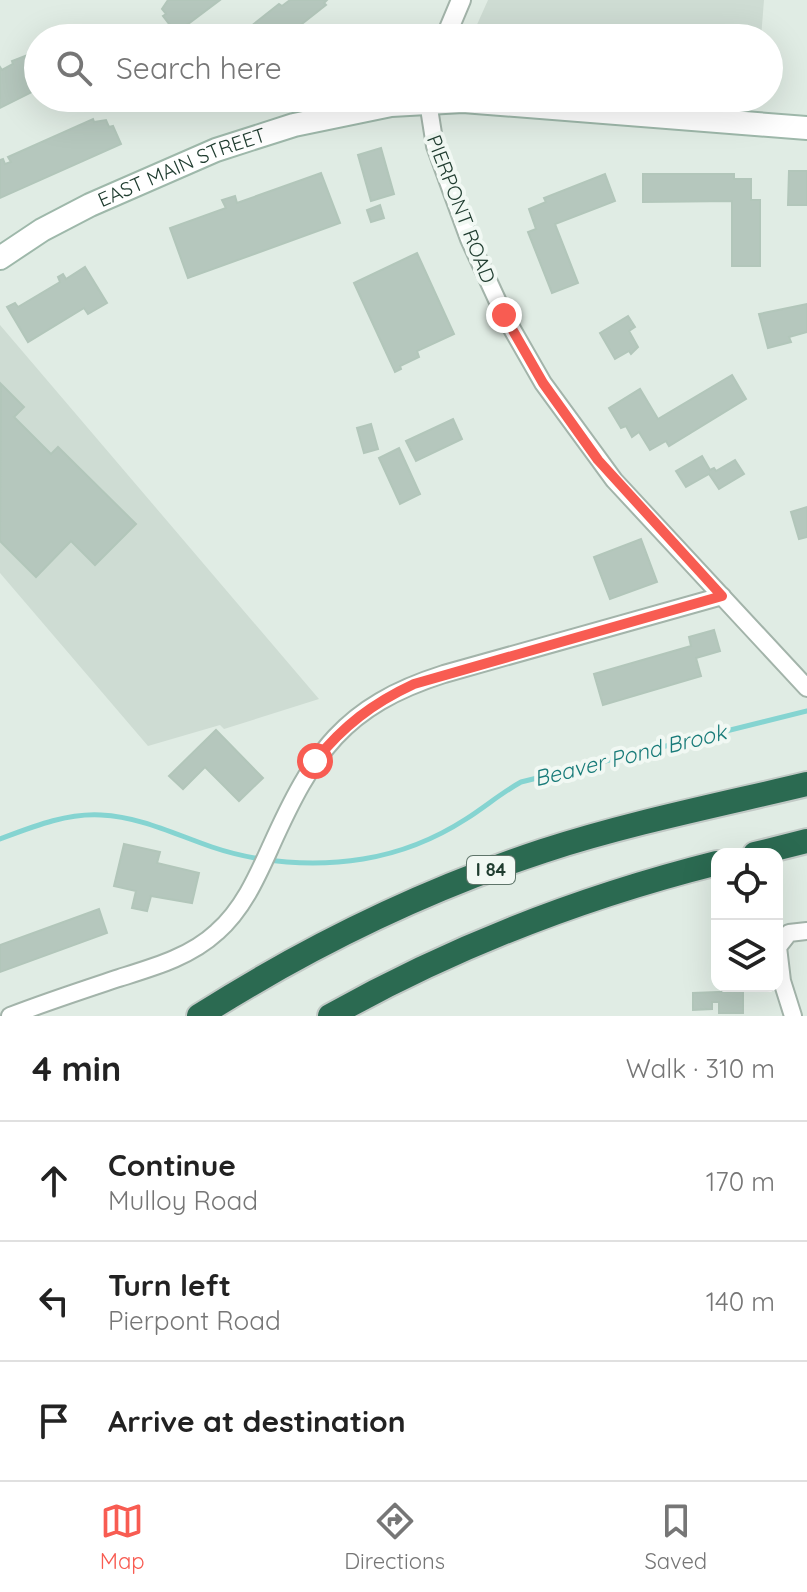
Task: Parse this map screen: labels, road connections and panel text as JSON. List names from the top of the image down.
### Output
{
  "streets": {
    "highway": ["I 84"],
    "main road": ["EAST MAIN STREET"],
    "street": ["PIERPONT ROAD"]
  },
  "water": ["Beaver Pond Brook"],
  "page": {
    "search": "Search here",
    "heading": ["4 min", "Walk · 310 m"],
    "list": [
      ["Continue", "Mulloy Road", "170 m"],
      ["Turn left", "Pierpont Road", "140 m"],
      "Arrive at destination"
    ],
    "nav": ["Map", "Directions", "Saved"]
  }
}
